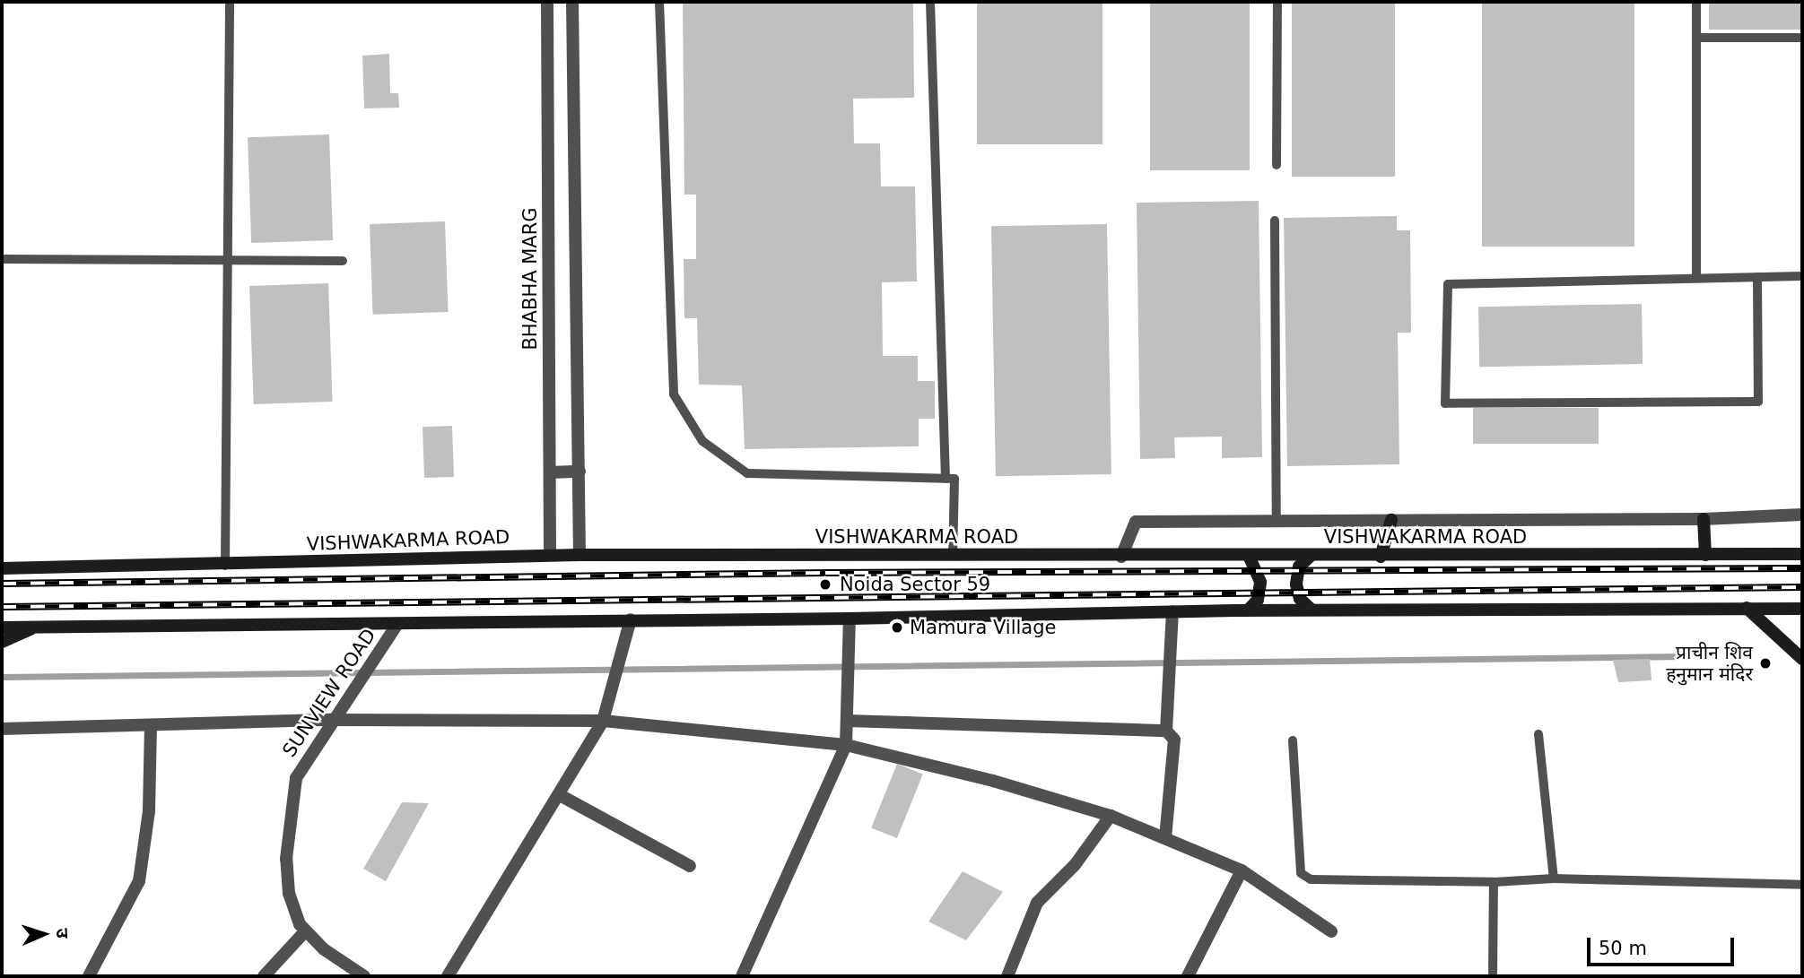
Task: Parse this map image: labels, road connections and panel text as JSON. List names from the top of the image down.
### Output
{
  "streets": {
    "main road": ["VISHWAKARMA ROAD"],
    "street": ["BHABHA MARG", "SUNVIEW ROAD"]
  },
  "crossings": [
    ["BHABHA MARG", "VISHWAKARMA ROAD"]
  ],
  "places": ["Noida Sector 59", "Mamura Village", "प्राचीन शिव हनुमान मंदिर"],
  "scale_bar": "50 m",
  "north": "right"
}
